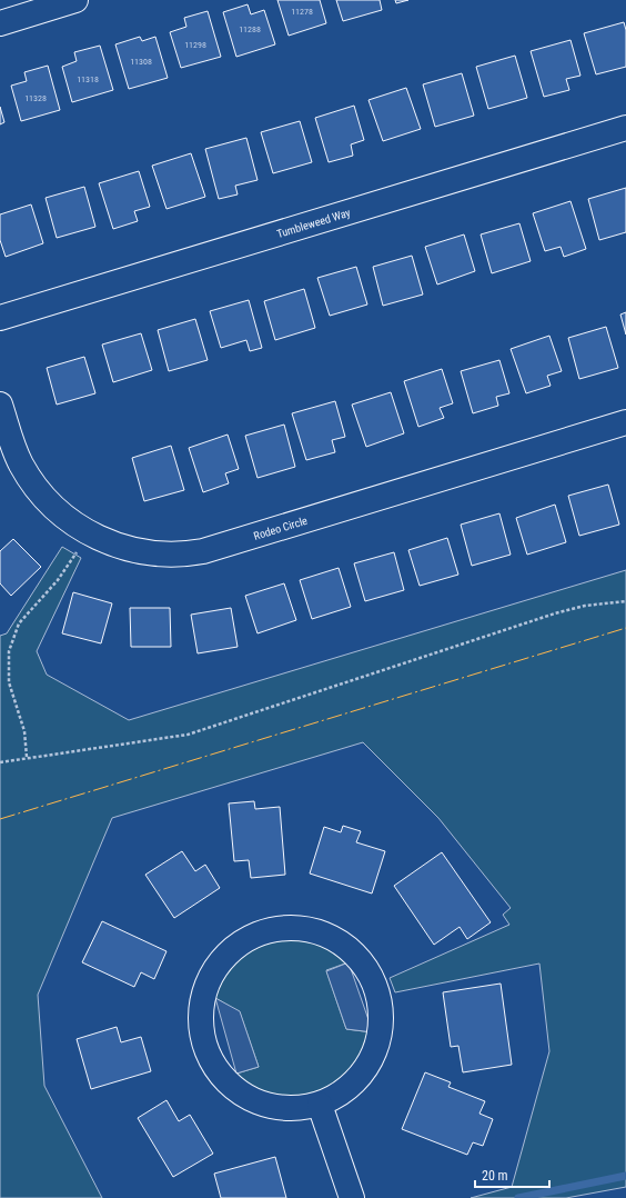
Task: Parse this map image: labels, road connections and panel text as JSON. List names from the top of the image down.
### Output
{
  "streets": {
    "street": ["Tumbleweed Way", "Rodeo Circle"]
  },
  "house_numbers": [
    "11278",
    "11288",
    "11298",
    "11308",
    "11318",
    "11328"
  ],
  "scale_bar": "20 m"
}
